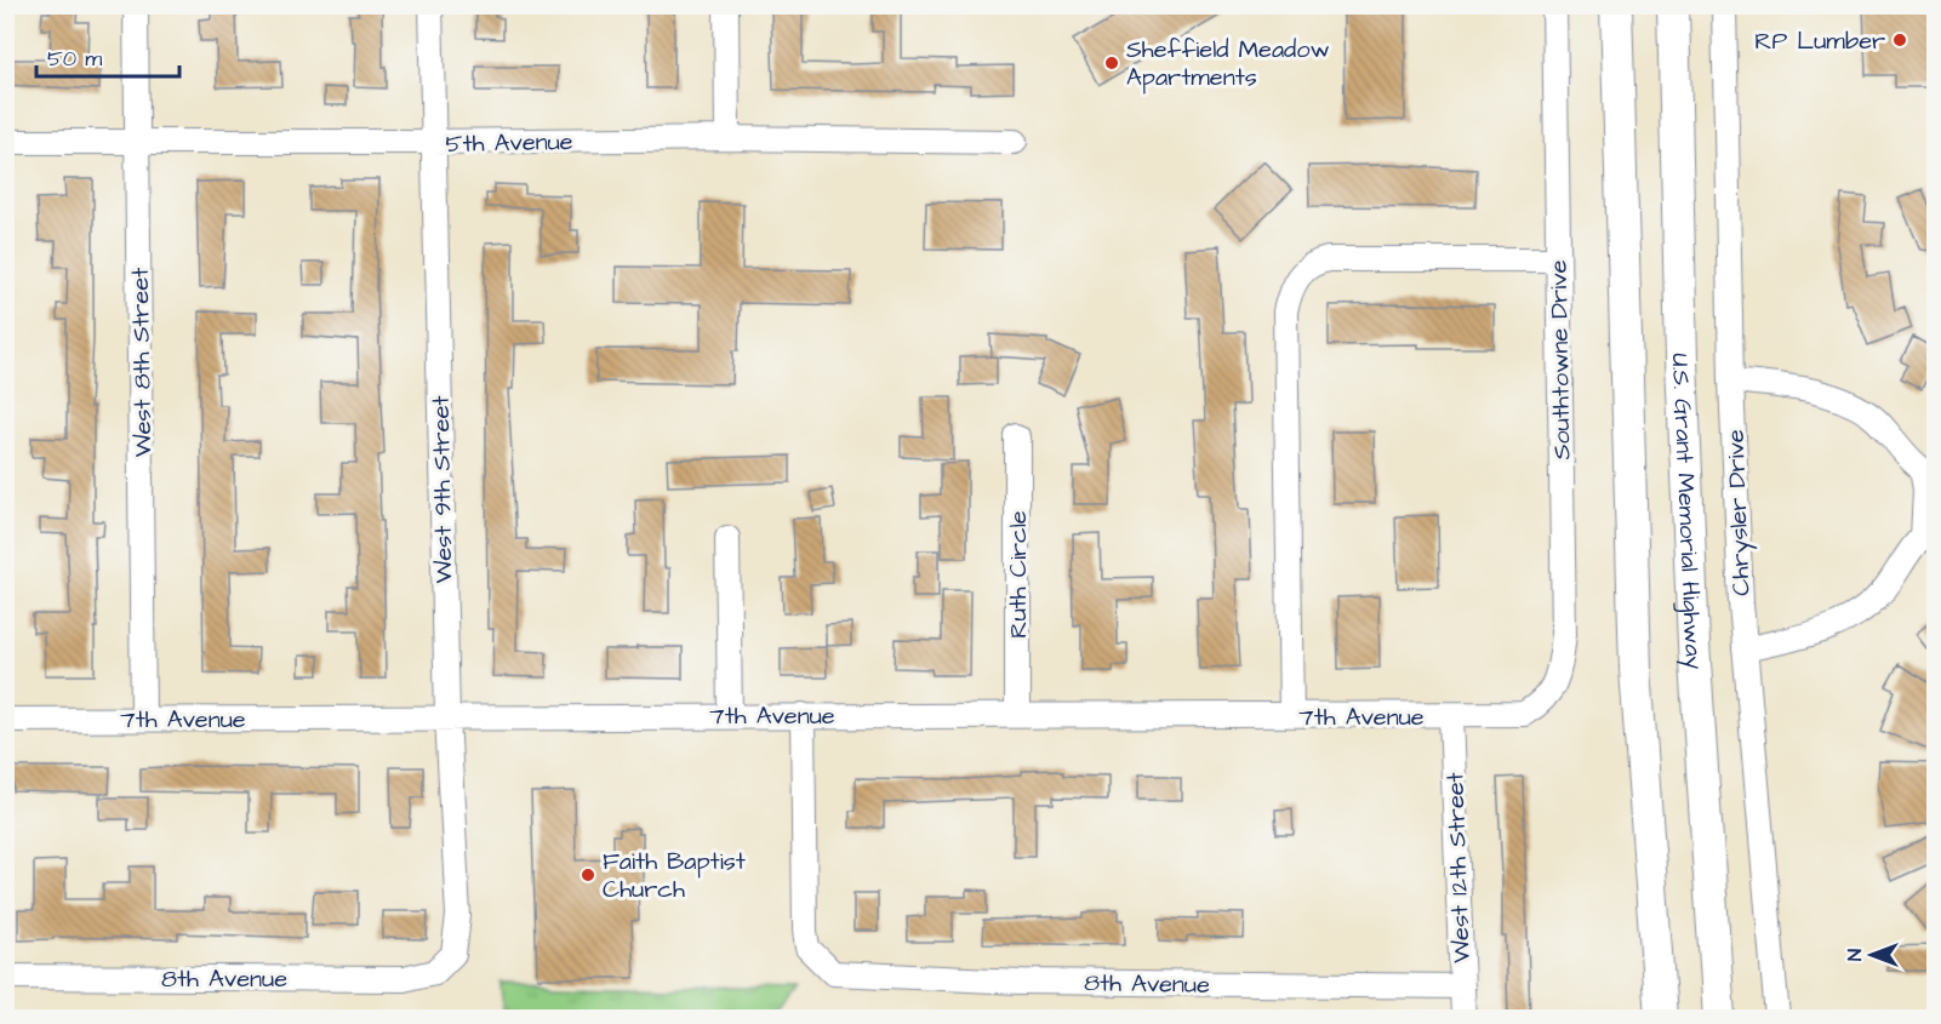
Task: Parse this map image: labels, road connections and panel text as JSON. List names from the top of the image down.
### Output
{
  "streets": {
    "main road": ["U.S. Grant Memorial Highway"],
    "street": [
      "5th Avenue",
      "Southtowne Drive",
      "West 8th Street",
      "West 9th Street",
      "Chrysler Drive",
      "Ruth Circle",
      "7th Avenue",
      "West 12th Street",
      "8th Avenue"
    ]
  },
  "crossings": [
    ["5th Avenue", "West 8th Street"],
    ["5th Avenue", "West 9th Street"],
    ["Southtowne Drive", "7th Avenue"],
    ["West 8th Street", "7th Avenue"],
    ["West 9th Street", "7th Avenue"],
    ["West 9th Street", "8th Avenue"],
    ["Ruth Circle", "7th Avenue"],
    ["7th Avenue", "West 12th Street"],
    ["7th Avenue", "8th Avenue"],
    ["West 12th Street", "8th Avenue"]
  ],
  "places": ["RP Lumber", "Sheffield Meadow Apartments", "Faith Baptist Church"],
  "scale_bar": "50 m",
  "north": "left"
}
